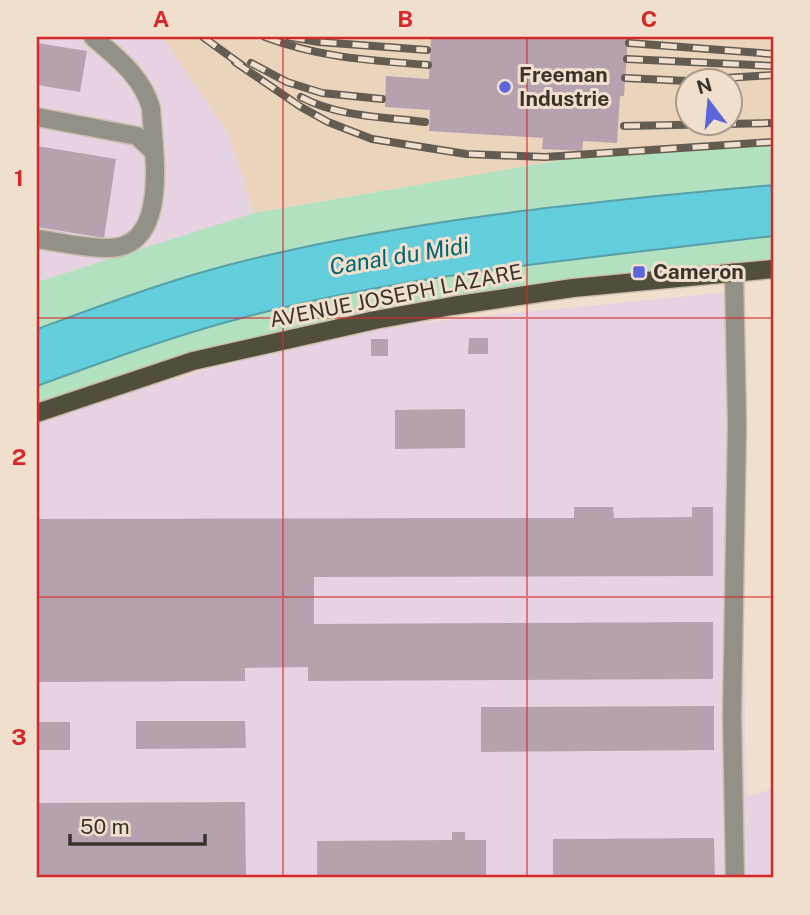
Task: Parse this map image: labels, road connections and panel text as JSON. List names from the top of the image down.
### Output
{
  "streets": {
    "main road": ["AVENUE JOSEPH LAZARE"]
  },
  "water": ["Canal du Midi"],
  "places": {
    "other": ["Freeman Industrie"],
    "transit": ["Cameron"]
  },
  "scale_bar": "50 m",
  "north": "top",
  "grid": {
    "columns": ["A", "B", "C"],
    "rows": ["1", "2", "3"]
  }
}
